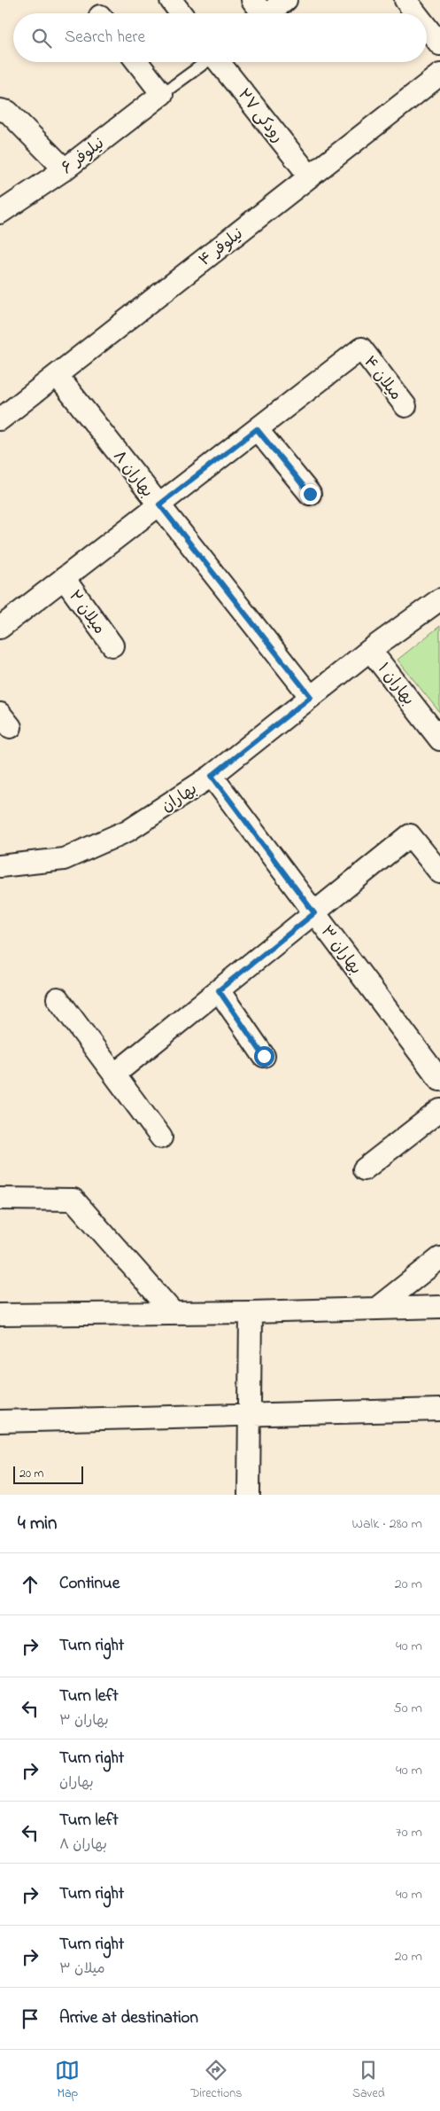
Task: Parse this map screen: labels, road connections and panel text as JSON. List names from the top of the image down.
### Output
{
  "streets": {
    "street": [
      "رودکی ۲۷",
      "نیلوفر ۶",
      "نیلوفر ۴",
      "میلان ۴",
      "بهاران ۸",
      "میلان ۲",
      "بهاران ۱",
      "بهاران",
      "بهاران ۳"
    ]
  },
  "crossings": [
    ["رودکی ۲۷", "نیلوفر ۴"],
    ["نیلوفر ۴", "بهاران ۸"],
    ["بهاران ۸", "بهاران"],
    ["بهاران ۱", "بهاران"],
    ["بهاران", "بهاران ۳"]
  ],
  "scale_bar": "20 m",
  "page": {
    "search": "Search here",
    "scale": "20 m",
    "heading": ["4 min", "Walk · 280 m"],
    "list": [
      ["Continue", "20 m"],
      ["Turn right", "40 m"],
      ["Turn left", "بهاران ۳", "50 m"],
      ["Turn right", "بهاران", "40 m"],
      ["Turn left", "بهاران ۸", "70 m"],
      ["Turn right", "40 m"],
      ["Turn right", "میلان ۳", "20 m"],
      "Arrive at destination"
    ],
    "nav": ["Map", "Directions", "Saved"]
  }
}
